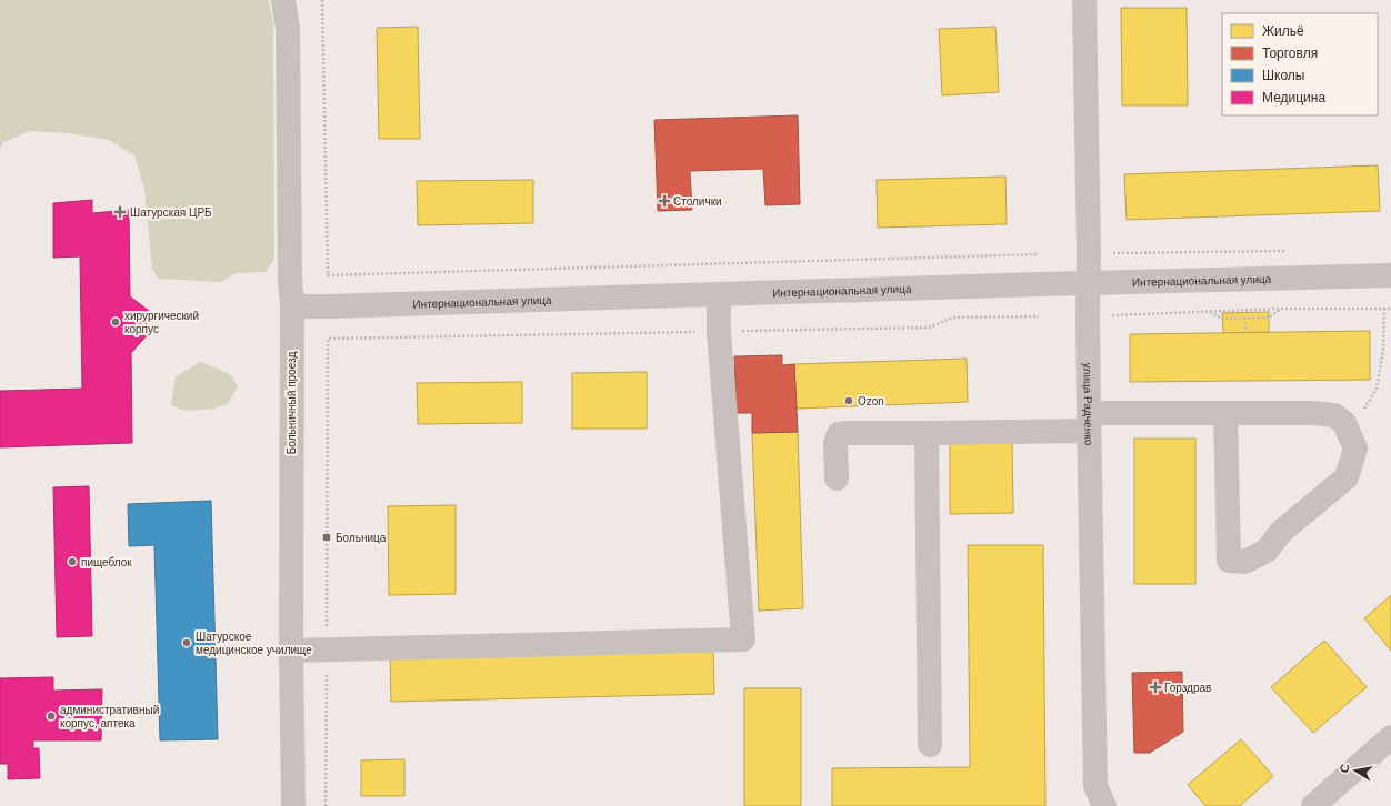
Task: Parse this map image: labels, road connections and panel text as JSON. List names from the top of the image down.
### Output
{
  "streets": {
    "street": ["Интернациональная улица", "Больничный проезд", "улица Радченко"]
  },
  "crossings": [
    ["Интернациональная улица", "Больничный проезд"],
    ["Интернациональная улица", "улица Радченко"]
  ],
  "places": {
    "health": ["Столички", "Шатурская ЦРБ", "Горздрав"],
    "other": [
      "хирургический корпус",
      "Ozon",
      "пищеблок",
      "Шатурское медицинское училище",
      "административный корпус, аптека"
    ],
    "transit": ["Больница"]
  },
  "legend": [
    "Жильё",
    "Торговля",
    "Школы",
    "Медицина"
  ],
  "north": "left"
}
